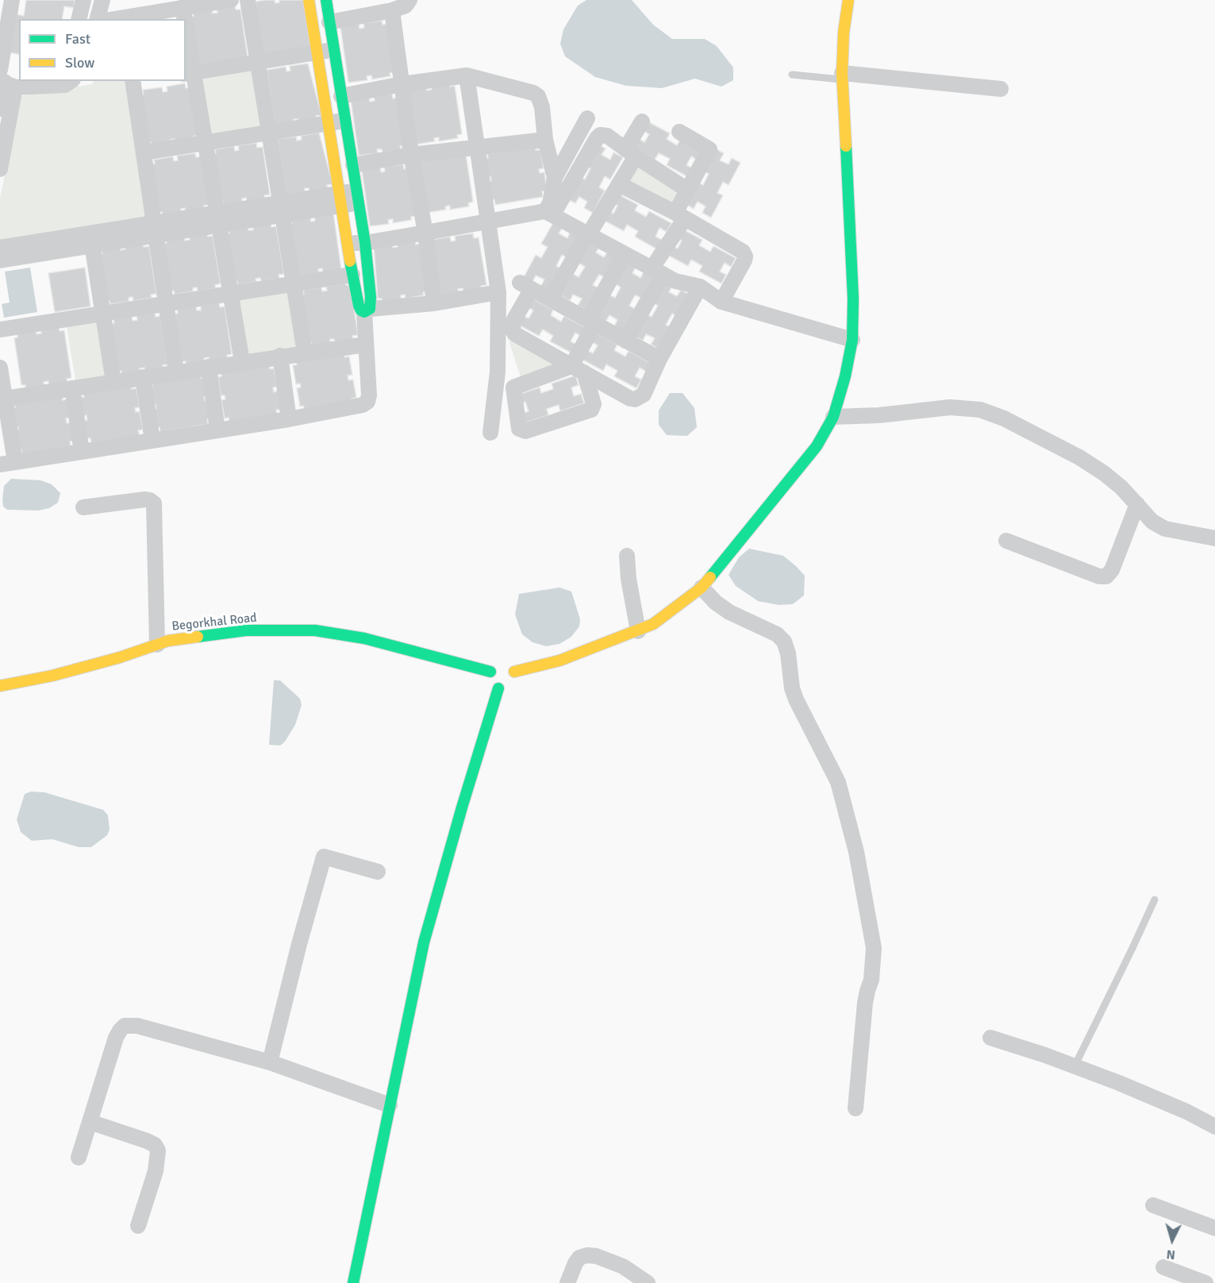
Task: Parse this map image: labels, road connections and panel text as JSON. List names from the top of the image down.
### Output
{
  "streets": {
    "street": ["Begorkhal Road"]
  },
  "legend": ["Fast", "Slow"],
  "north": "bottom"
}
